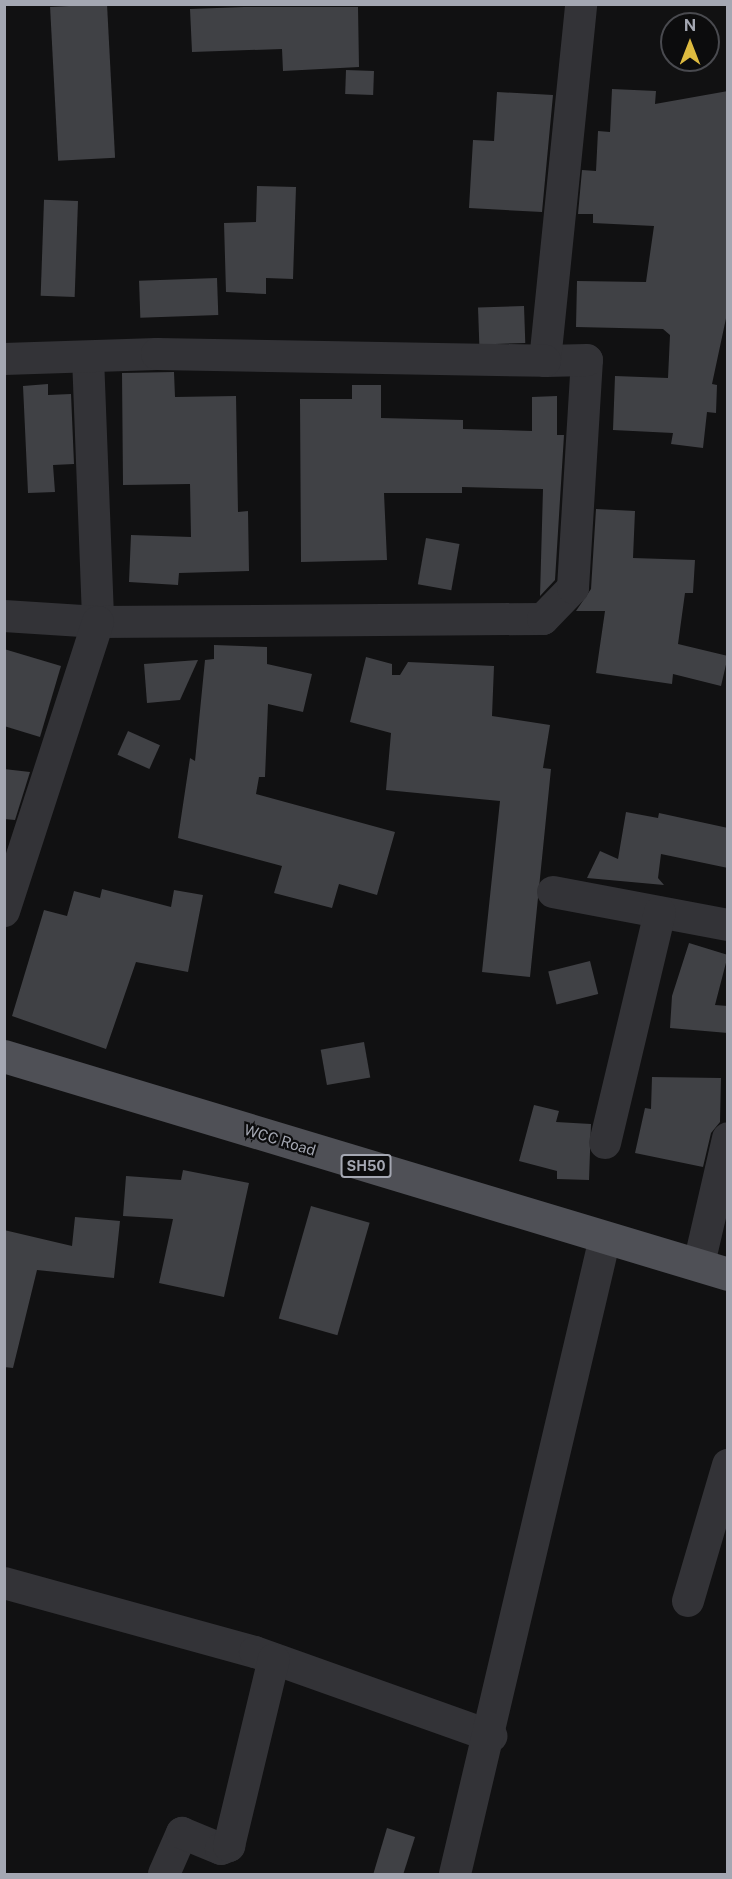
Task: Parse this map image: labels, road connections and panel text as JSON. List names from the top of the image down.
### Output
{
  "streets": {
    "main road": ["WCC Road", "SH50"]
  },
  "north": "top"
}
